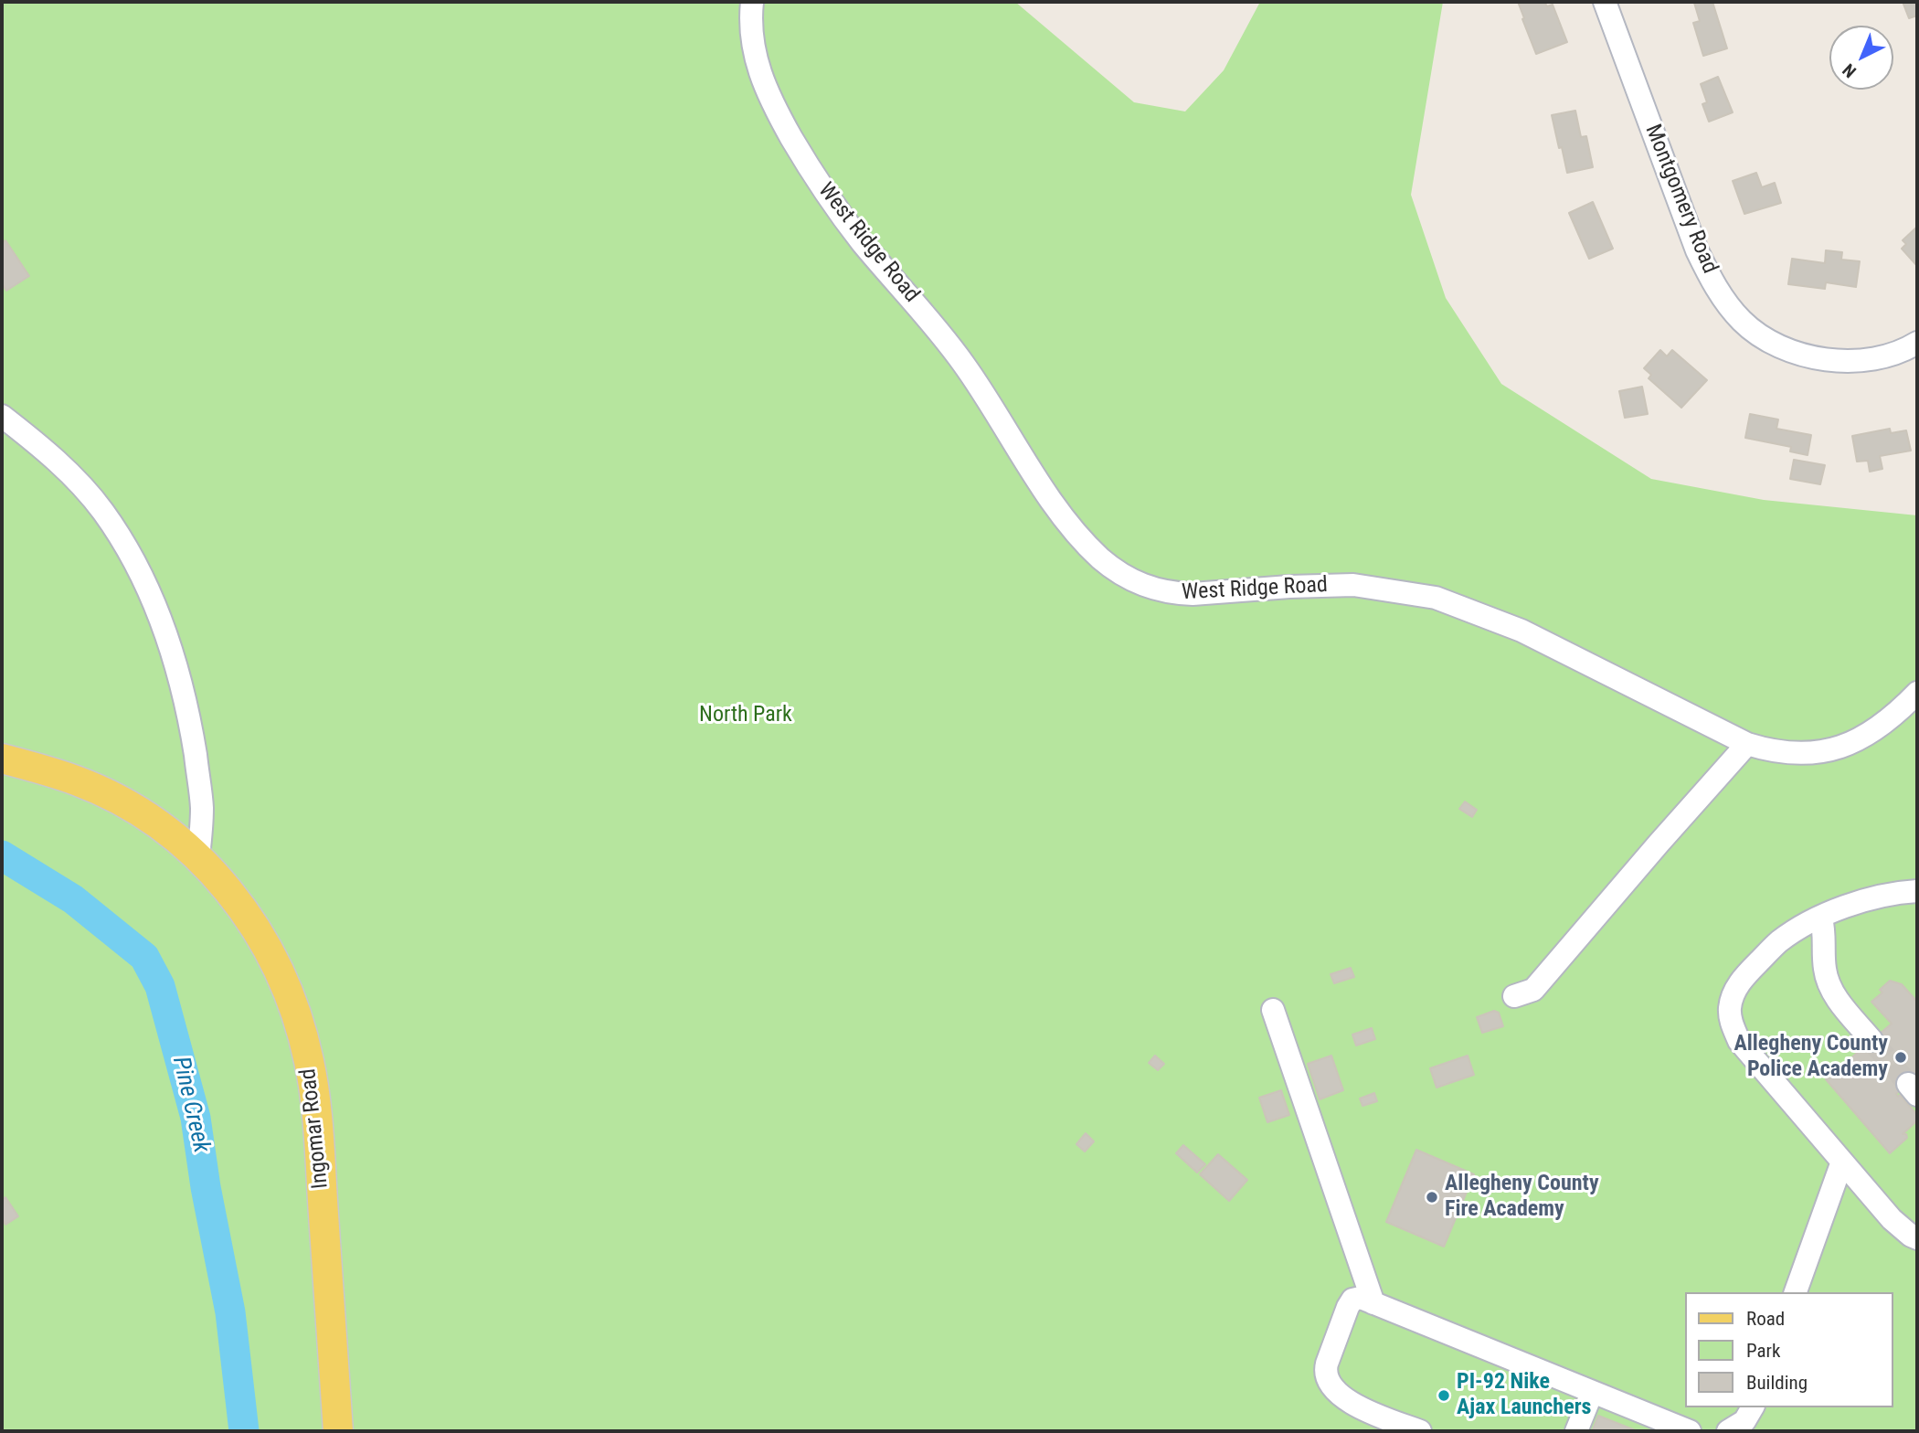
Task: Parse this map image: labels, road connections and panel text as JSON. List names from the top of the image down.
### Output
{
  "streets": {
    "main road": ["Ingomar Road"],
    "street": ["Montgomery Road", "West Ridge Road"]
  },
  "water": ["Pine Creek"],
  "parks": ["North Park"],
  "places": ["Allegheny County Police Academy", "Allegheny County Fire Academy", "PI-92 Nike Ajax Launchers"],
  "legend": ["Road", "Park", "Building"],
  "north": "bottom left"
}
